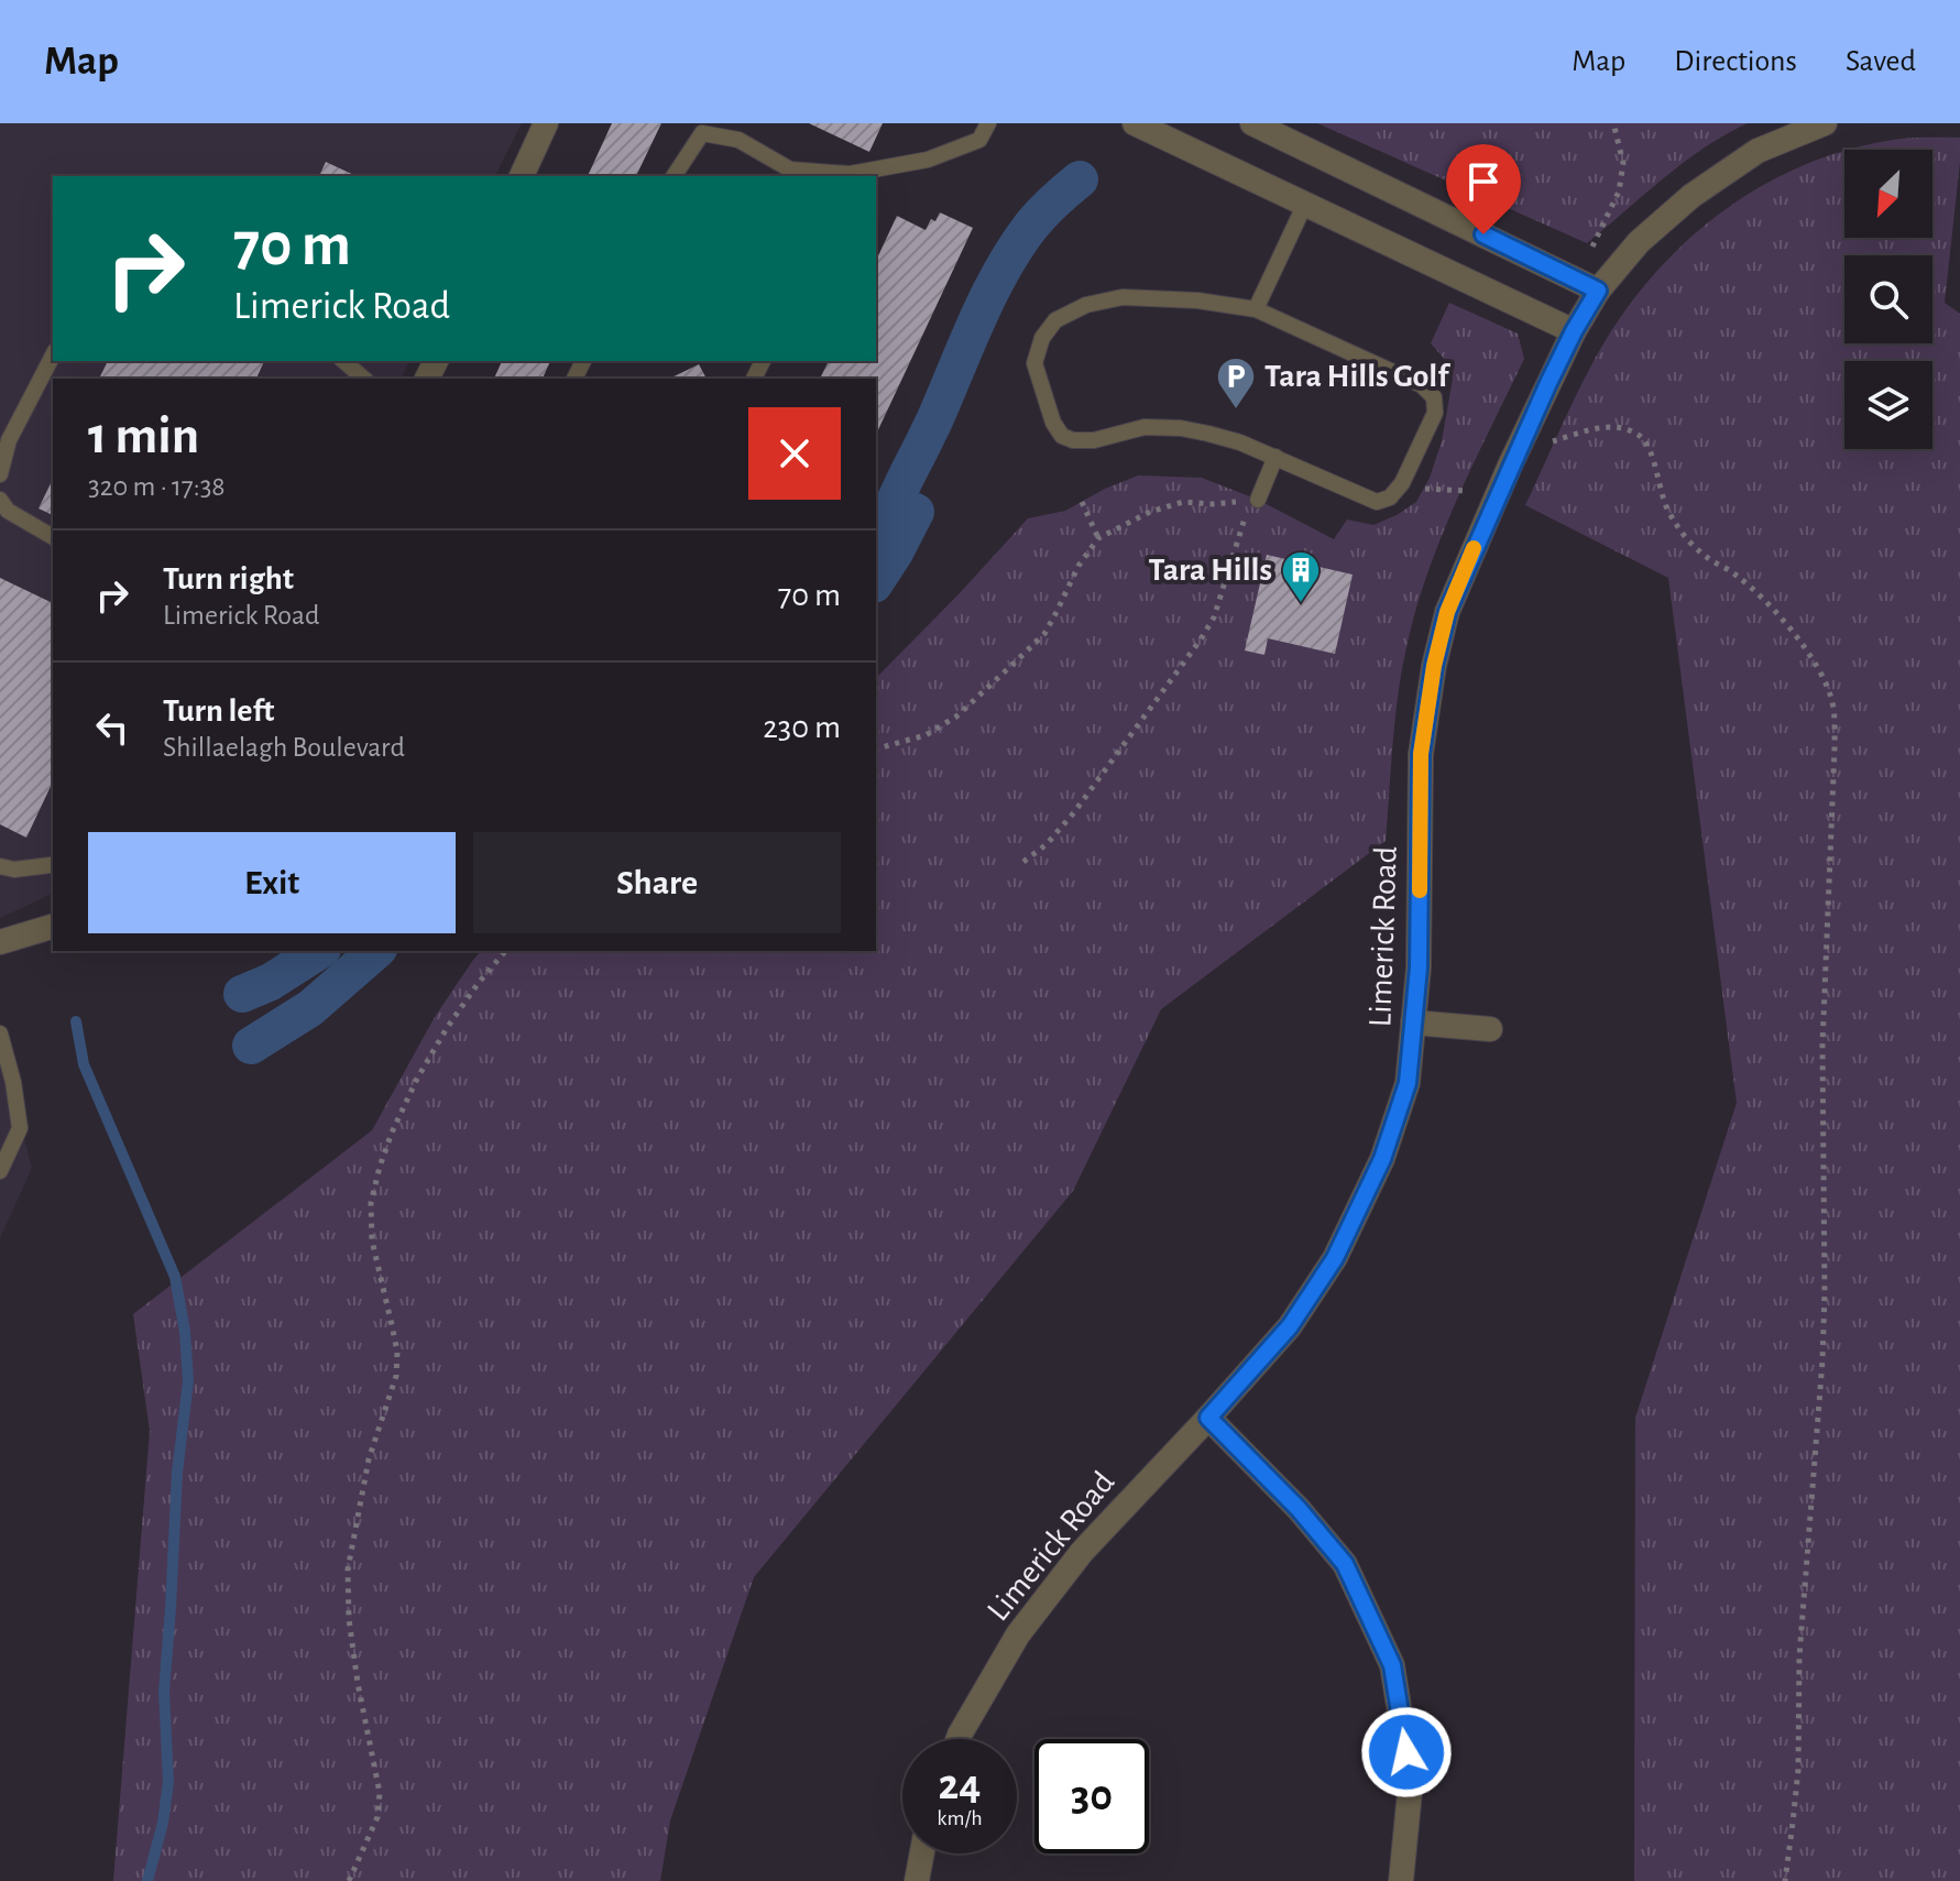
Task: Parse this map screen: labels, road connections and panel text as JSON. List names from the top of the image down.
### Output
{
  "streets": {
    "street": ["Limerick Road"]
  },
  "places": {
    "parking": ["Tara Hills Golf"],
    "building": ["Tara Hills"]
  },
  "north": "bottom left",
  "page": {
    "header": "Map",
    "nav": ["Map", "Directions", "Saved"],
    "turn": ["70 m", "Limerick Road"],
    "heading": ["1 min", "320 m · 17:38"],
    "list": [
      {
        "name": "Turn right",
        "note": "Limerick Road",
        "value": "70 m"
      },
      {
        "name": "Turn left",
        "note": "Shillaelagh Boulevard",
        "value": "230 m"
      }
    ],
    "buttons": ["Exit", "Share"],
    "speed": "24 km/h",
    "limit": "30"
  }
}
